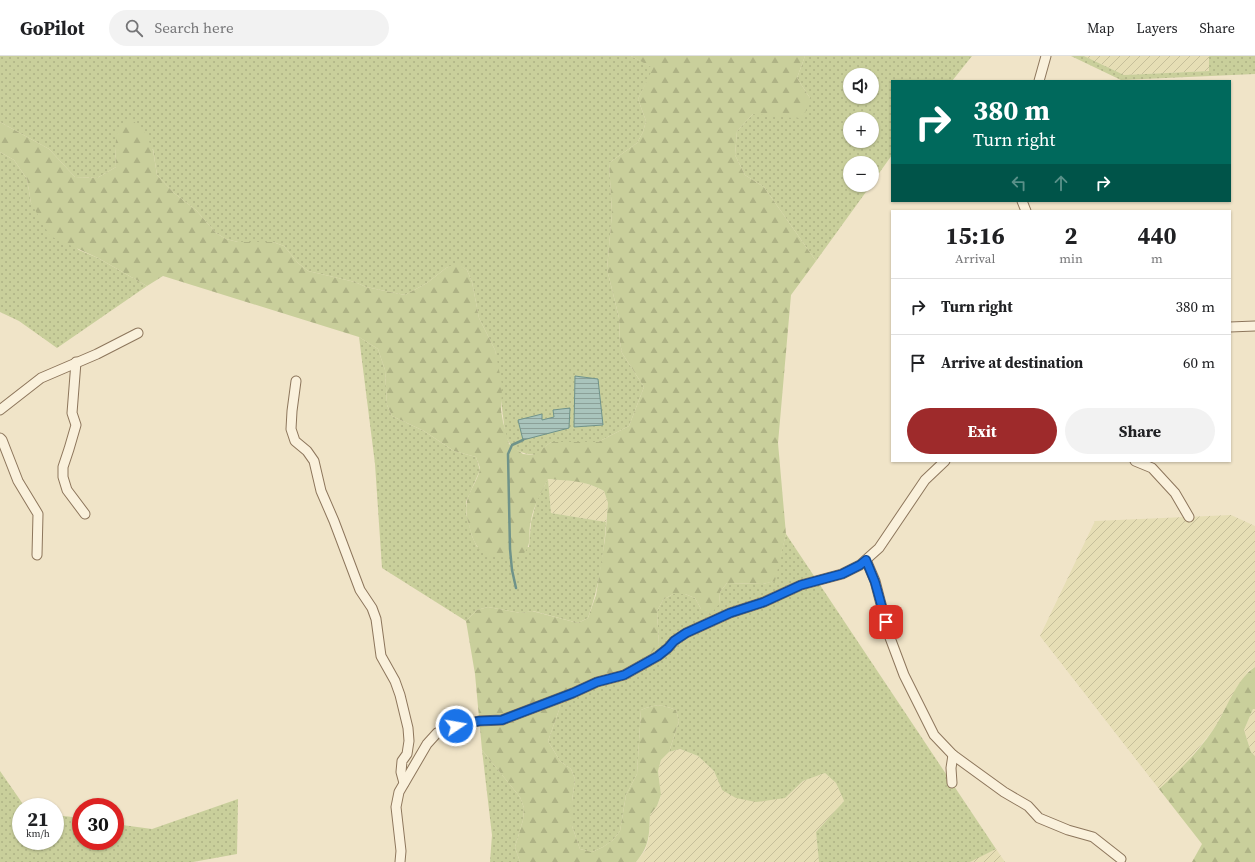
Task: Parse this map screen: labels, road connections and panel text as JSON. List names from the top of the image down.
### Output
{
  "page": {
    "header": "GoPilot",
    "search": "Search here",
    "nav": ["Map", "Layers", "Share"],
    "map_buttons": ["+", "−"],
    "turn": ["380 m", "Turn right"],
    "eta": [
      "15:16",
      "Arrival",
      "2",
      "min",
      "440",
      "m"
    ],
    "list": [
      {
        "name": "Turn right",
        "value": "380 m"
      },
      {
        "name": "Arrive at destination",
        "value": "60 m"
      }
    ],
    "buttons": ["Exit", "Share"],
    "speed": "21 km/h",
    "limit": "30"
  }
}
